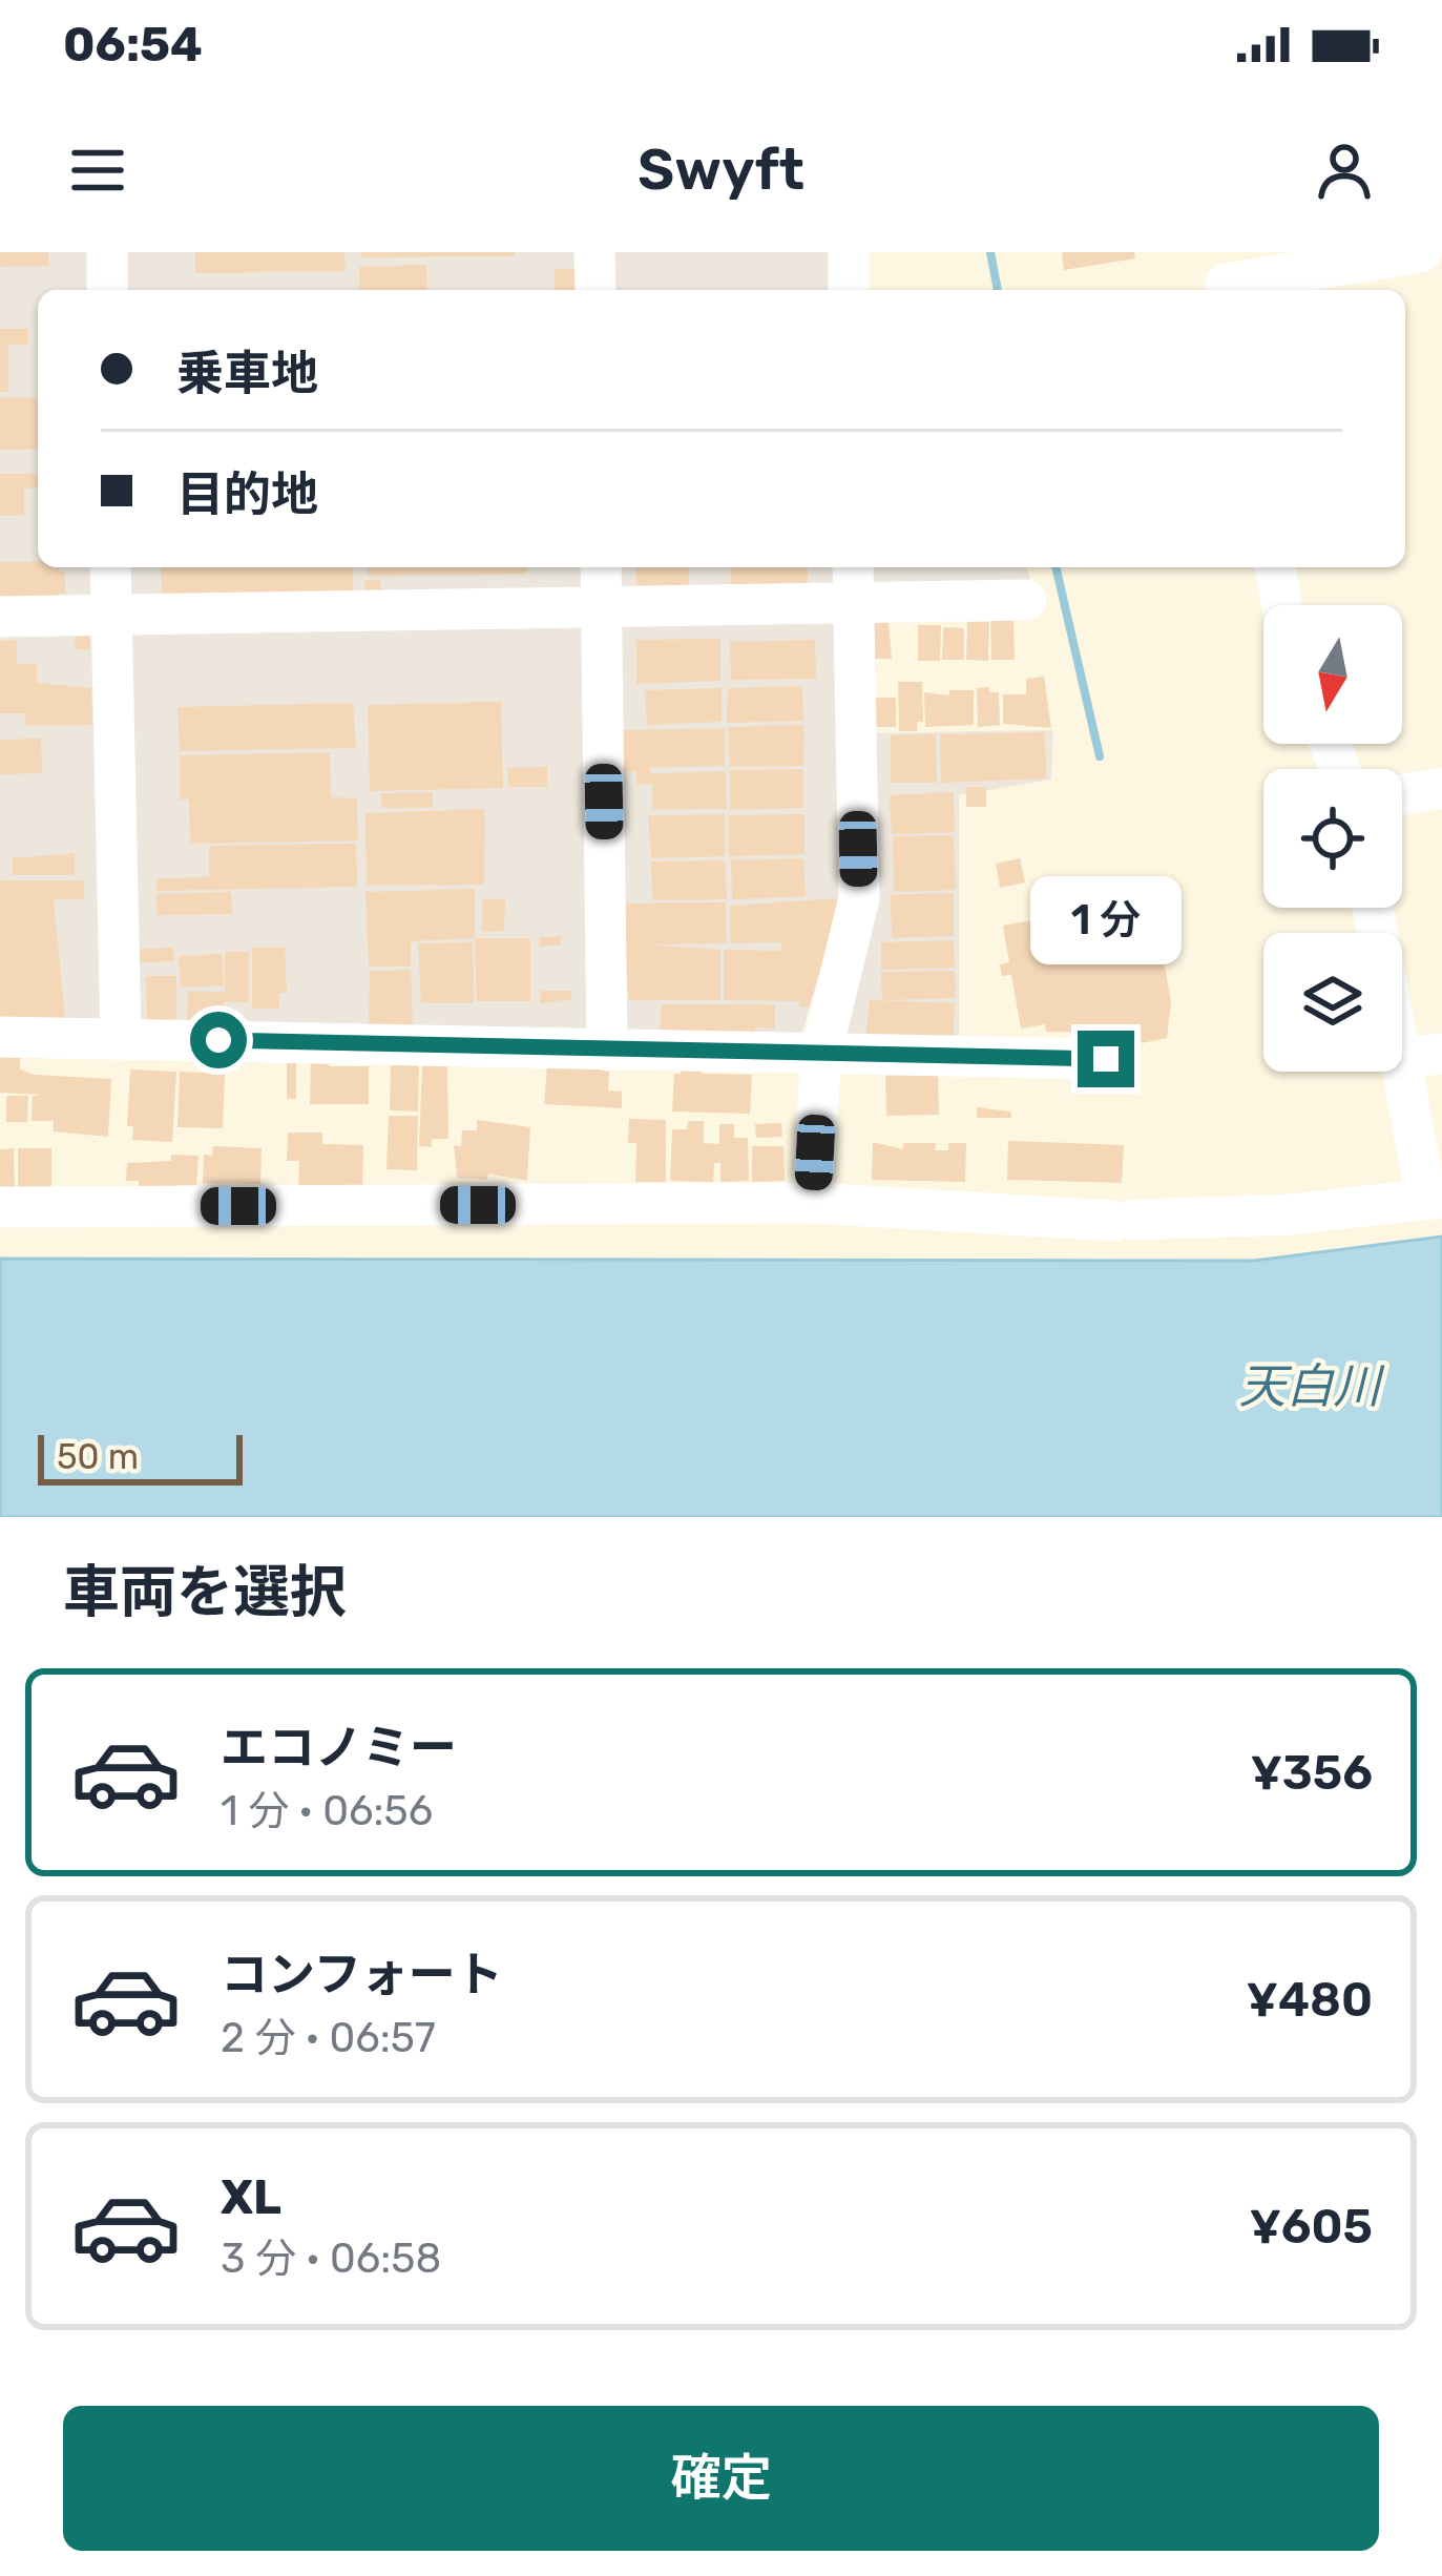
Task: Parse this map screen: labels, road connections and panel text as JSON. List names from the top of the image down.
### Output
{
  "water": ["天白川"],
  "scale_bar": "50 m",
  "north": "bottom",
  "page": {
    "status": "06:54",
    "header": "Swyft",
    "banner": ["乗車地", "目的地"],
    "bubble": "1 分",
    "scale": "50 m",
    "heading": "車両を選択",
    "list": [
      {
        "name": "エコノミー",
        "note": "1 分 · 06:56",
        "value": "¥356"
      },
      {
        "name": "コンフォート",
        "note": "2 分 · 06:57",
        "value": "¥480"
      },
      {
        "name": "XL",
        "note": "3 分 · 06:58",
        "value": "¥605"
      }
    ],
    "buttons": "確定"
  }
}
